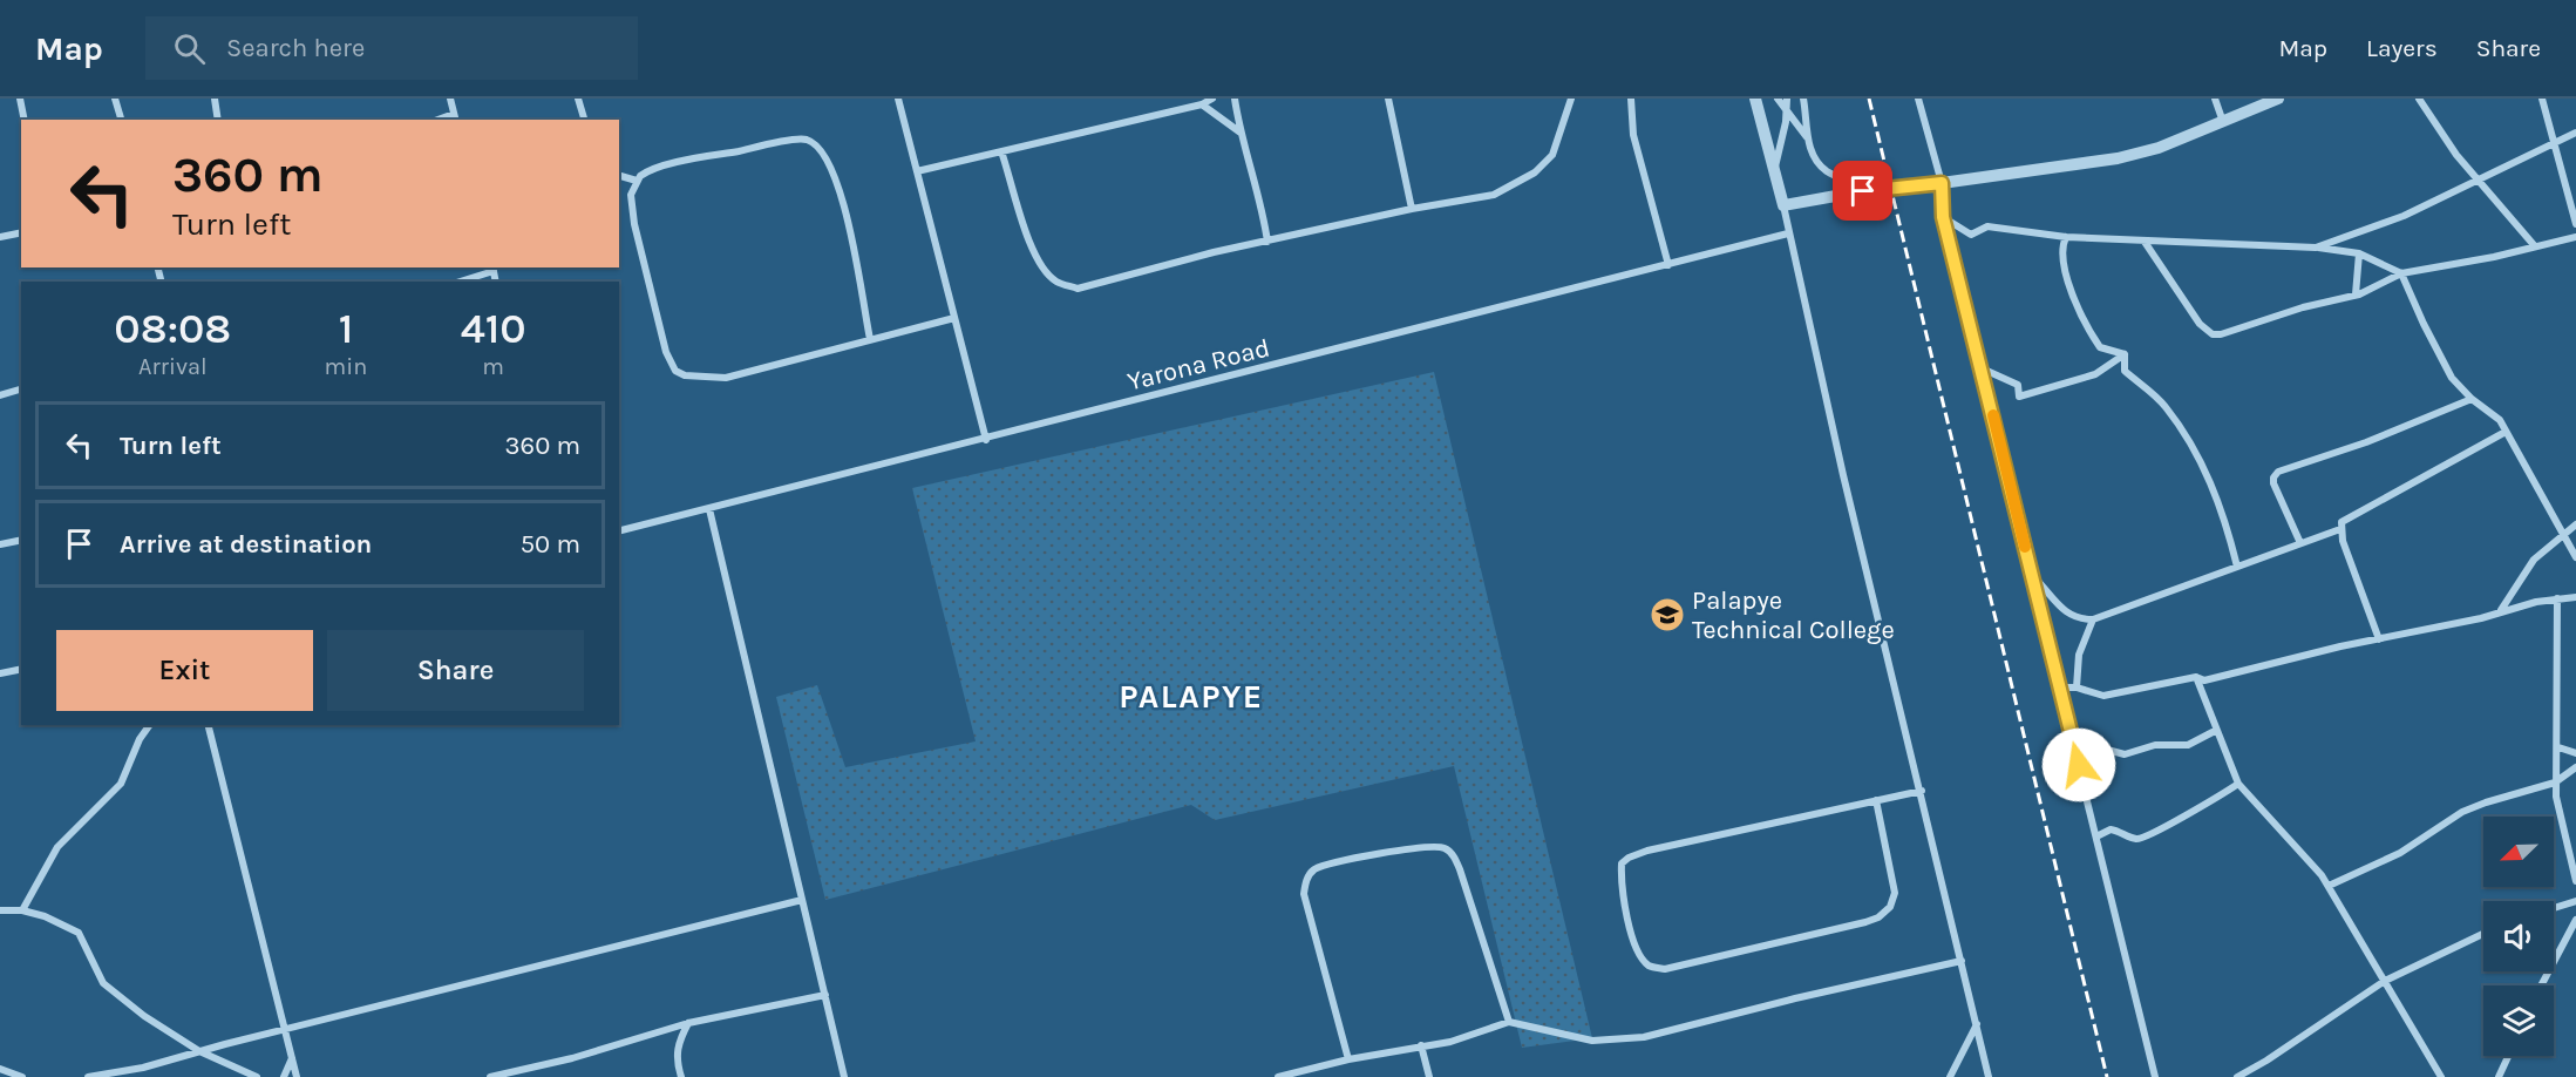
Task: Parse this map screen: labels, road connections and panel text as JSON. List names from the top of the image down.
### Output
{
  "streets": {
    "street": ["Yarona Road"]
  },
  "districts": ["PALAPYE"],
  "places": {
    "school or university": ["Palapye Technical College"]
  },
  "north": "bottom left",
  "page": {
    "header": "Map",
    "search": "Search here",
    "nav": ["Map", "Layers", "Share"],
    "turn": ["360 m", "Turn left"],
    "eta": [
      "08:08",
      "Arrival",
      "1",
      "min",
      "410",
      "m"
    ],
    "list": [
      {
        "name": "Turn left",
        "value": "360 m"
      },
      {
        "name": "Arrive at destination",
        "value": "50 m"
      }
    ],
    "buttons": ["Exit", "Share"]
  }
}
